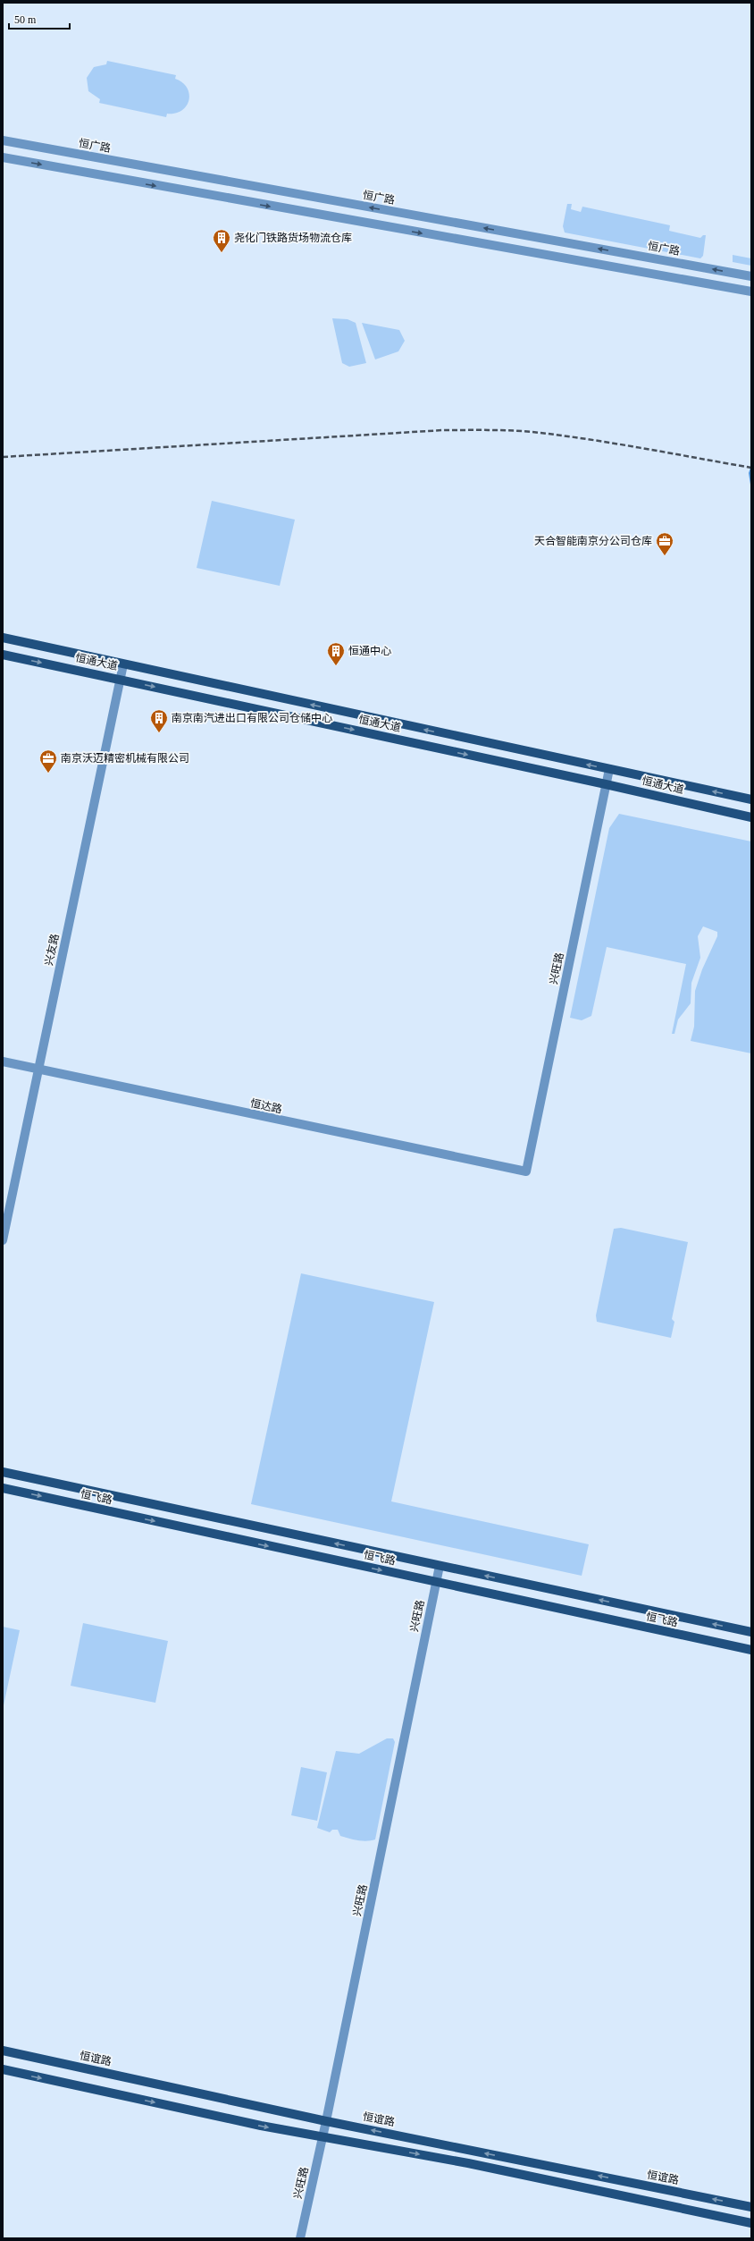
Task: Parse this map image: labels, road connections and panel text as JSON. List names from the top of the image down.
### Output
{
  "streets": {
    "main road": ["恒通大道", "恒飞路", "恒谊路"],
    "street": [
      "恒广路",
      "兴友路",
      "兴旺路",
      "恒达路"
    ]
  },
  "crossings": [
    ["恒通大道", "兴友路"],
    ["恒通大道", "兴旺路"],
    ["兴友路", "恒达路"],
    ["兴旺路", "恒达路"],
    ["兴旺路", "恒飞路"],
    ["兴旺路", "恒谊路"]
  ],
  "places": {
    "building": ["尧化门铁路货场物流仓库", "恒通中心", "南京南汽进出口有限公司仓储中心"],
    "office": ["天合智能南京分公司仓库", "南京沃迈精密机械有限公司"]
  },
  "scale_bar": "50 m"
}
